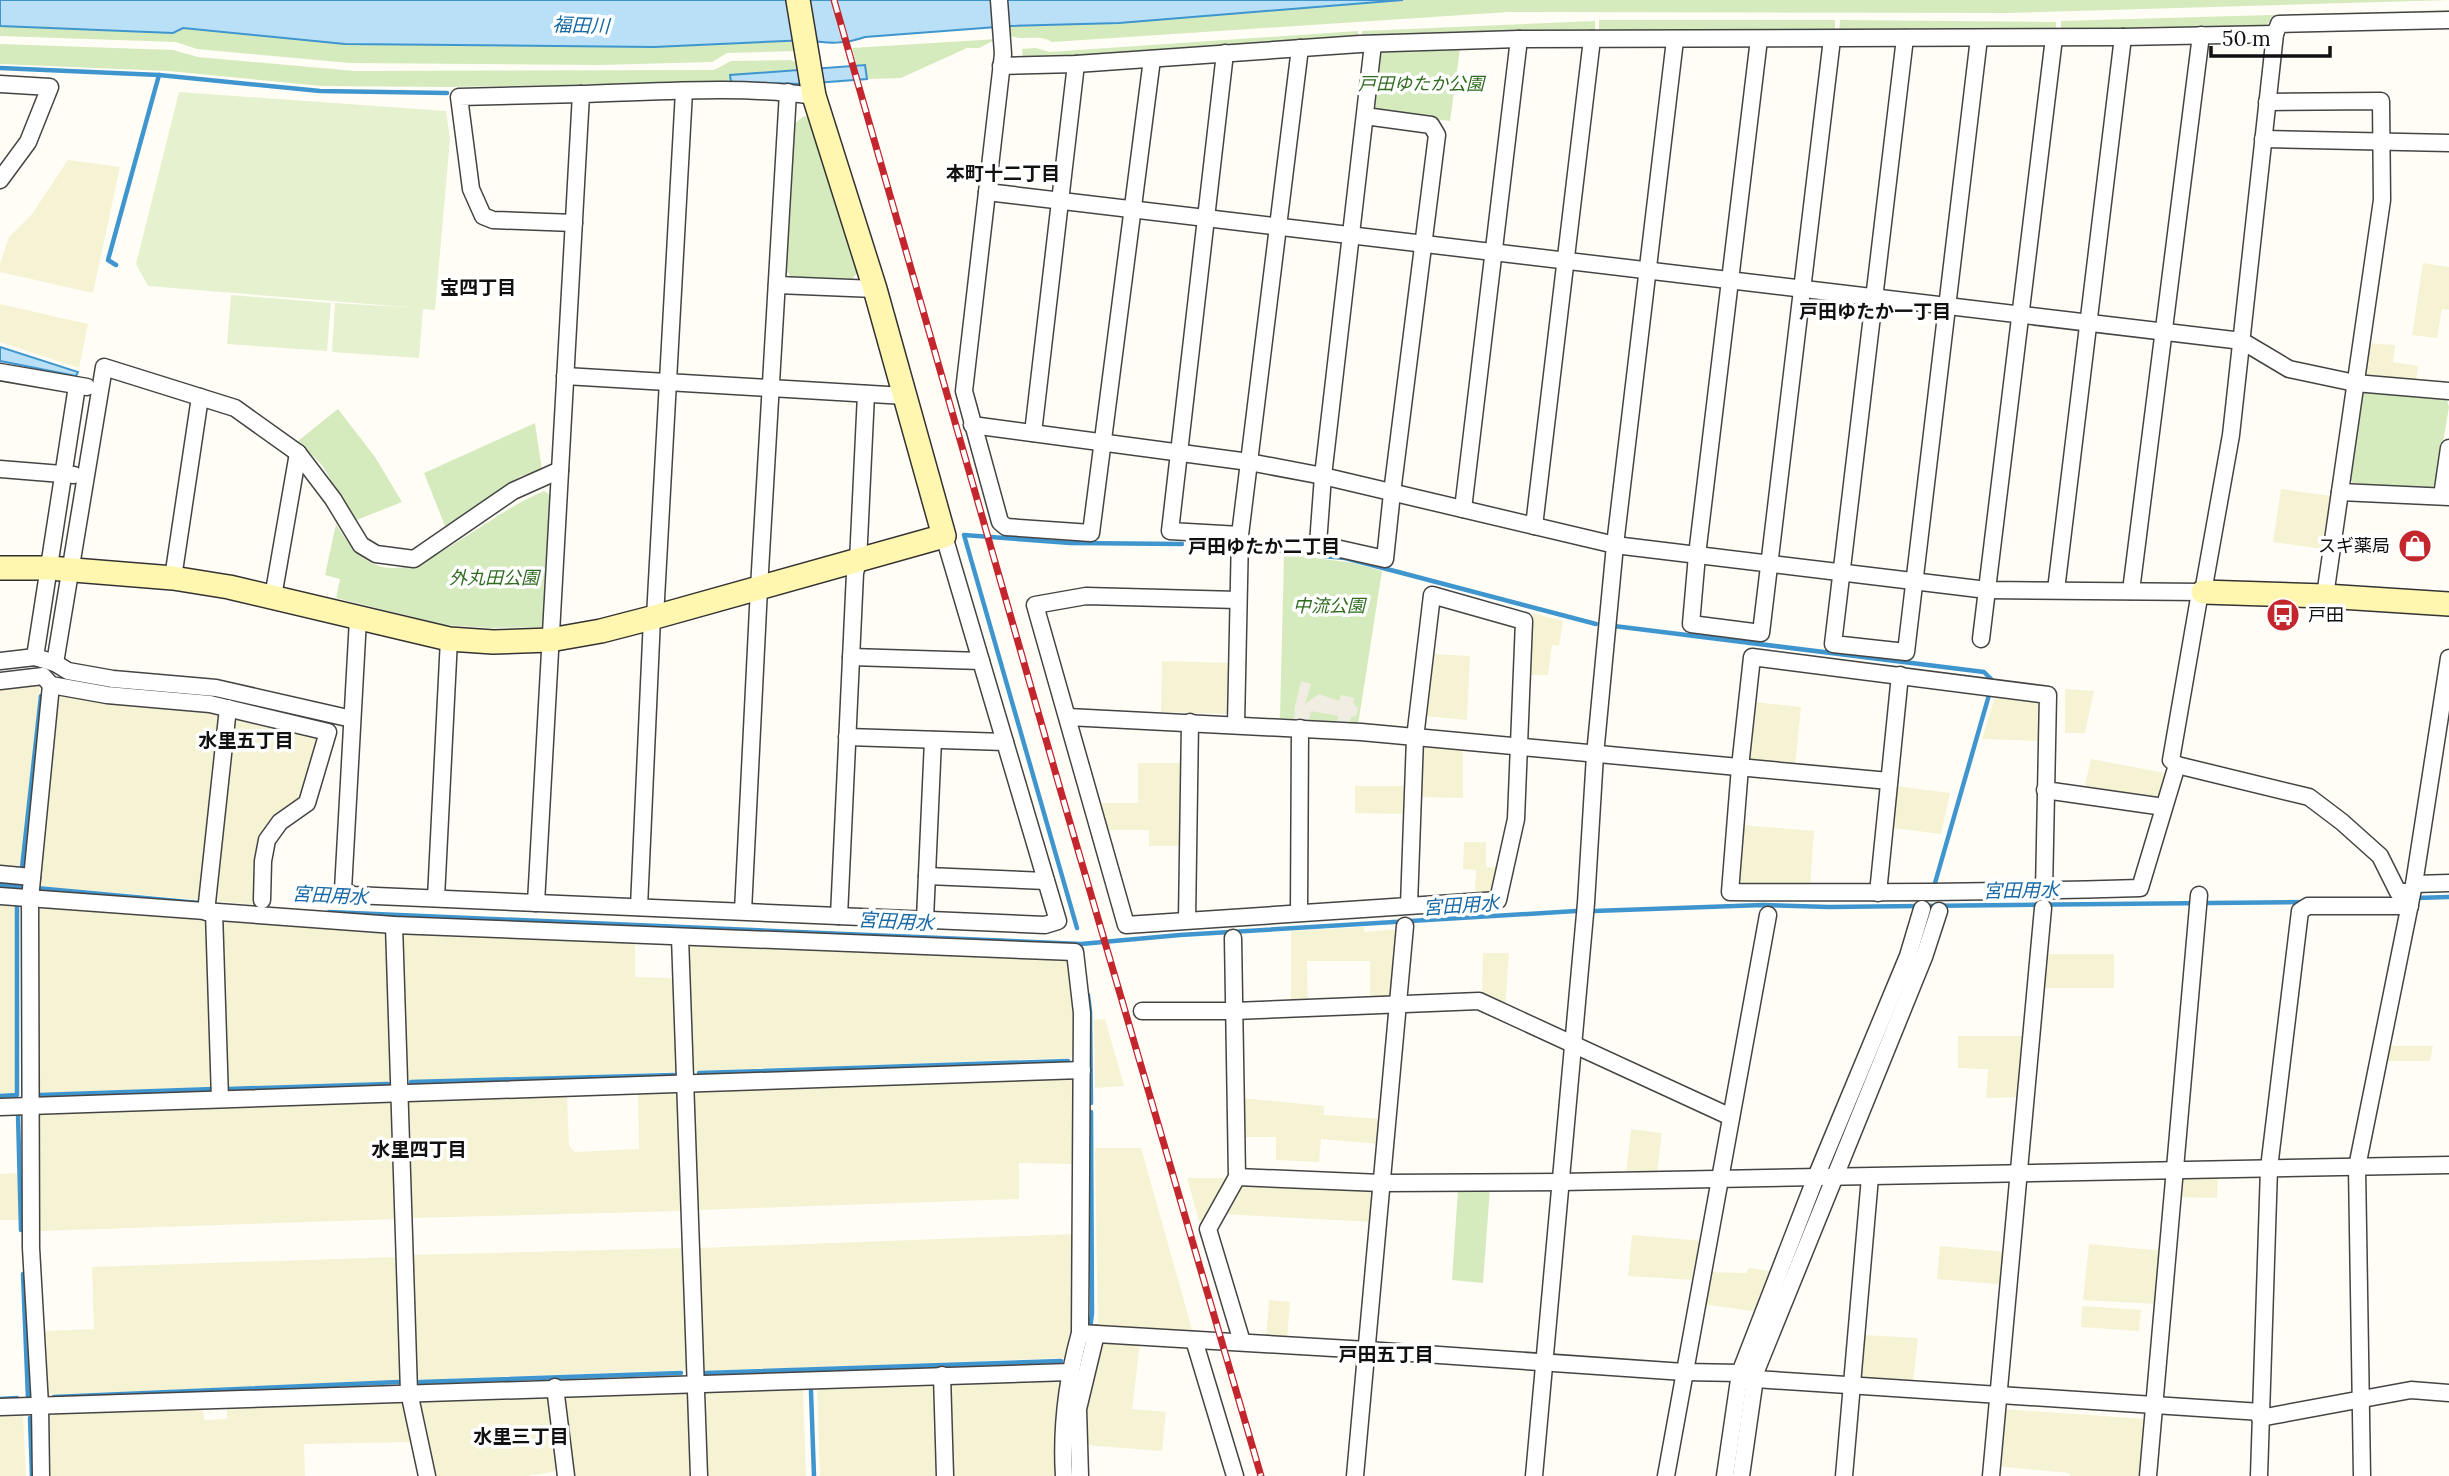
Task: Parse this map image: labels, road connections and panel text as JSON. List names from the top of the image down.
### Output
{
  "districts": [
    "本町十二丁目",
    "宝四丁目",
    "戸田ゆたか一丁目",
    "戸田ゆたか二丁目",
    "水里五丁目",
    "水里四丁目",
    "戸田五丁目",
    "水里三丁目"
  ],
  "water": ["福田川", "宮田用水"],
  "parks": ["戸田ゆたか公園", "外丸田公園", "中流公園"],
  "places": {
    "shop": ["スギ薬局"],
    "bus stop": ["戸田"]
  },
  "scale_bar": "50 m"
}
